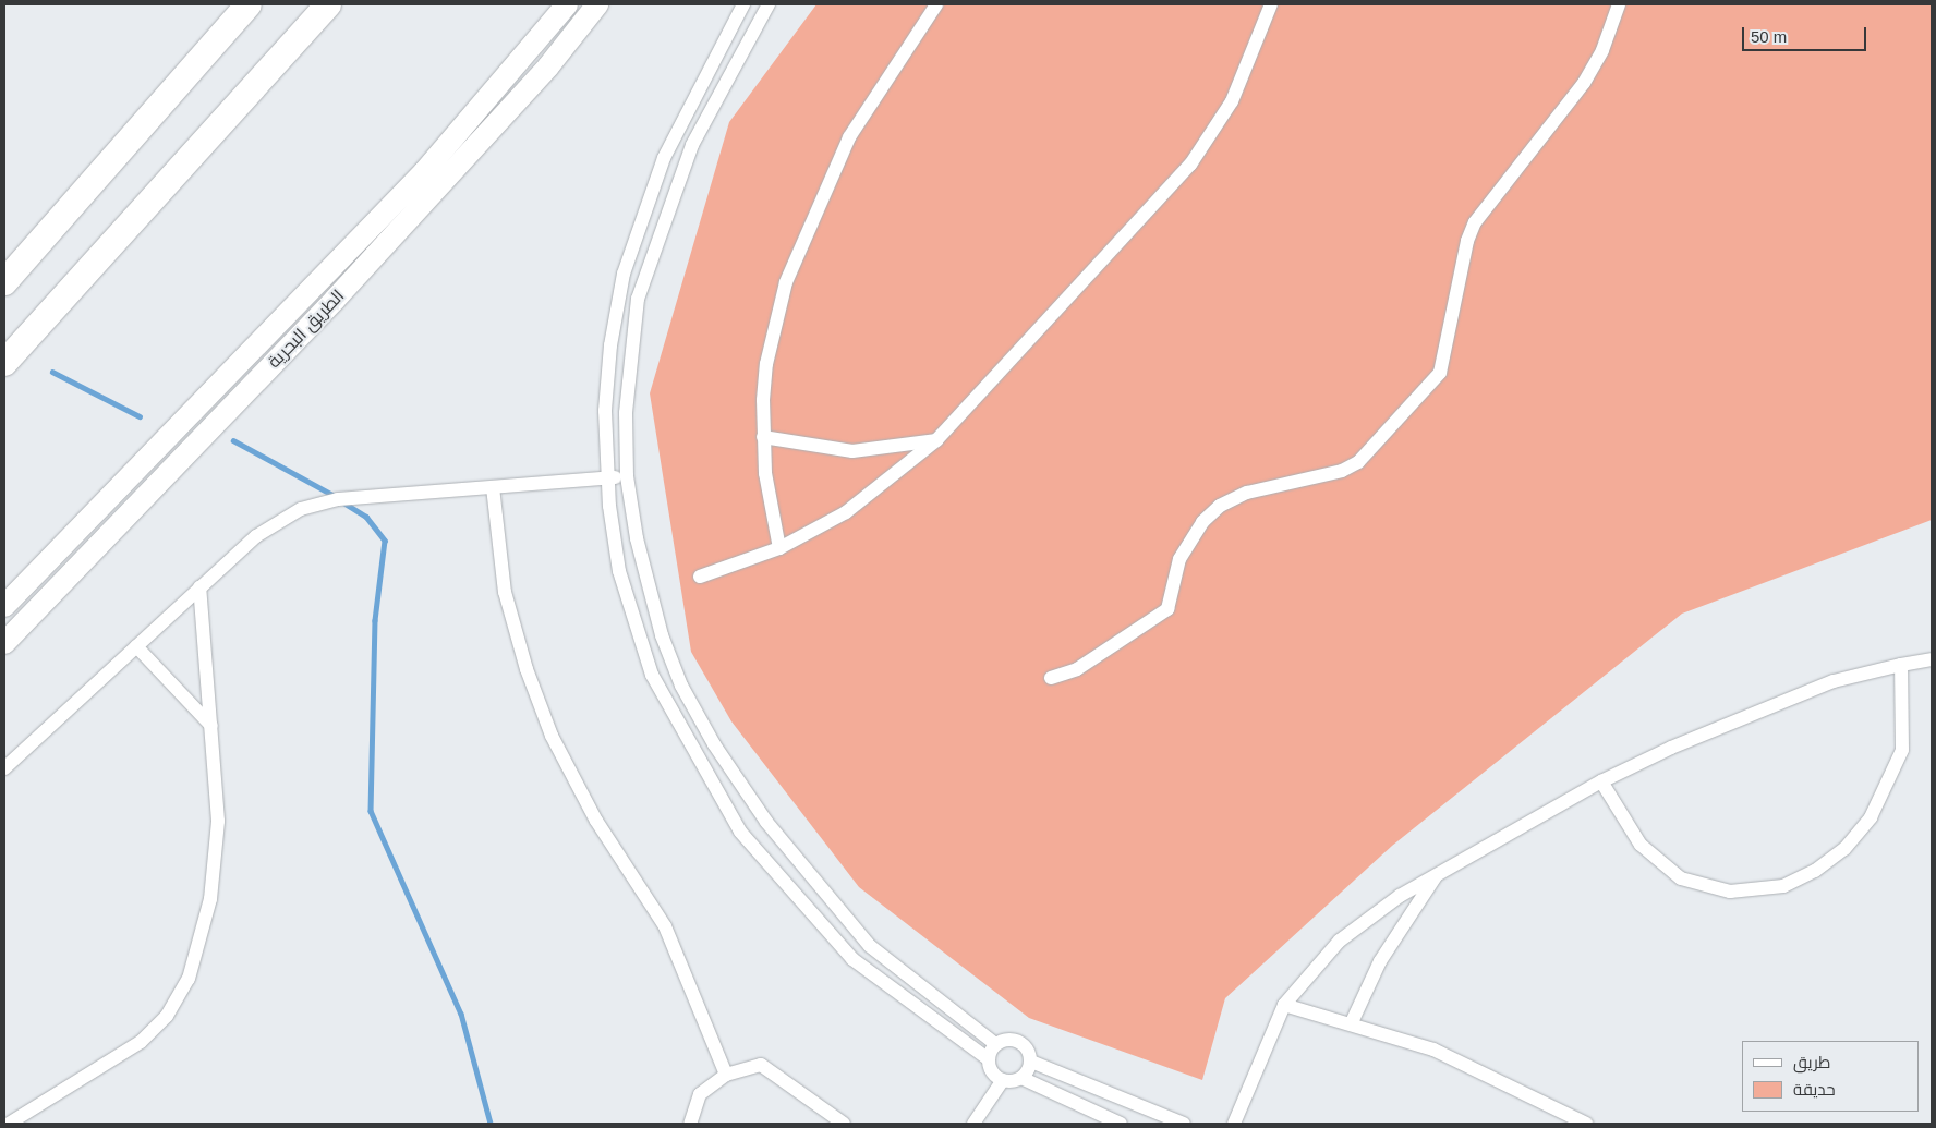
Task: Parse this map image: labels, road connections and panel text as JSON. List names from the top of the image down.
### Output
{
  "streets": {
    "main road": ["الطريق البحرية"]
  },
  "legend": ["طريق", "حديقة"],
  "scale_bar": "50 m"
}
